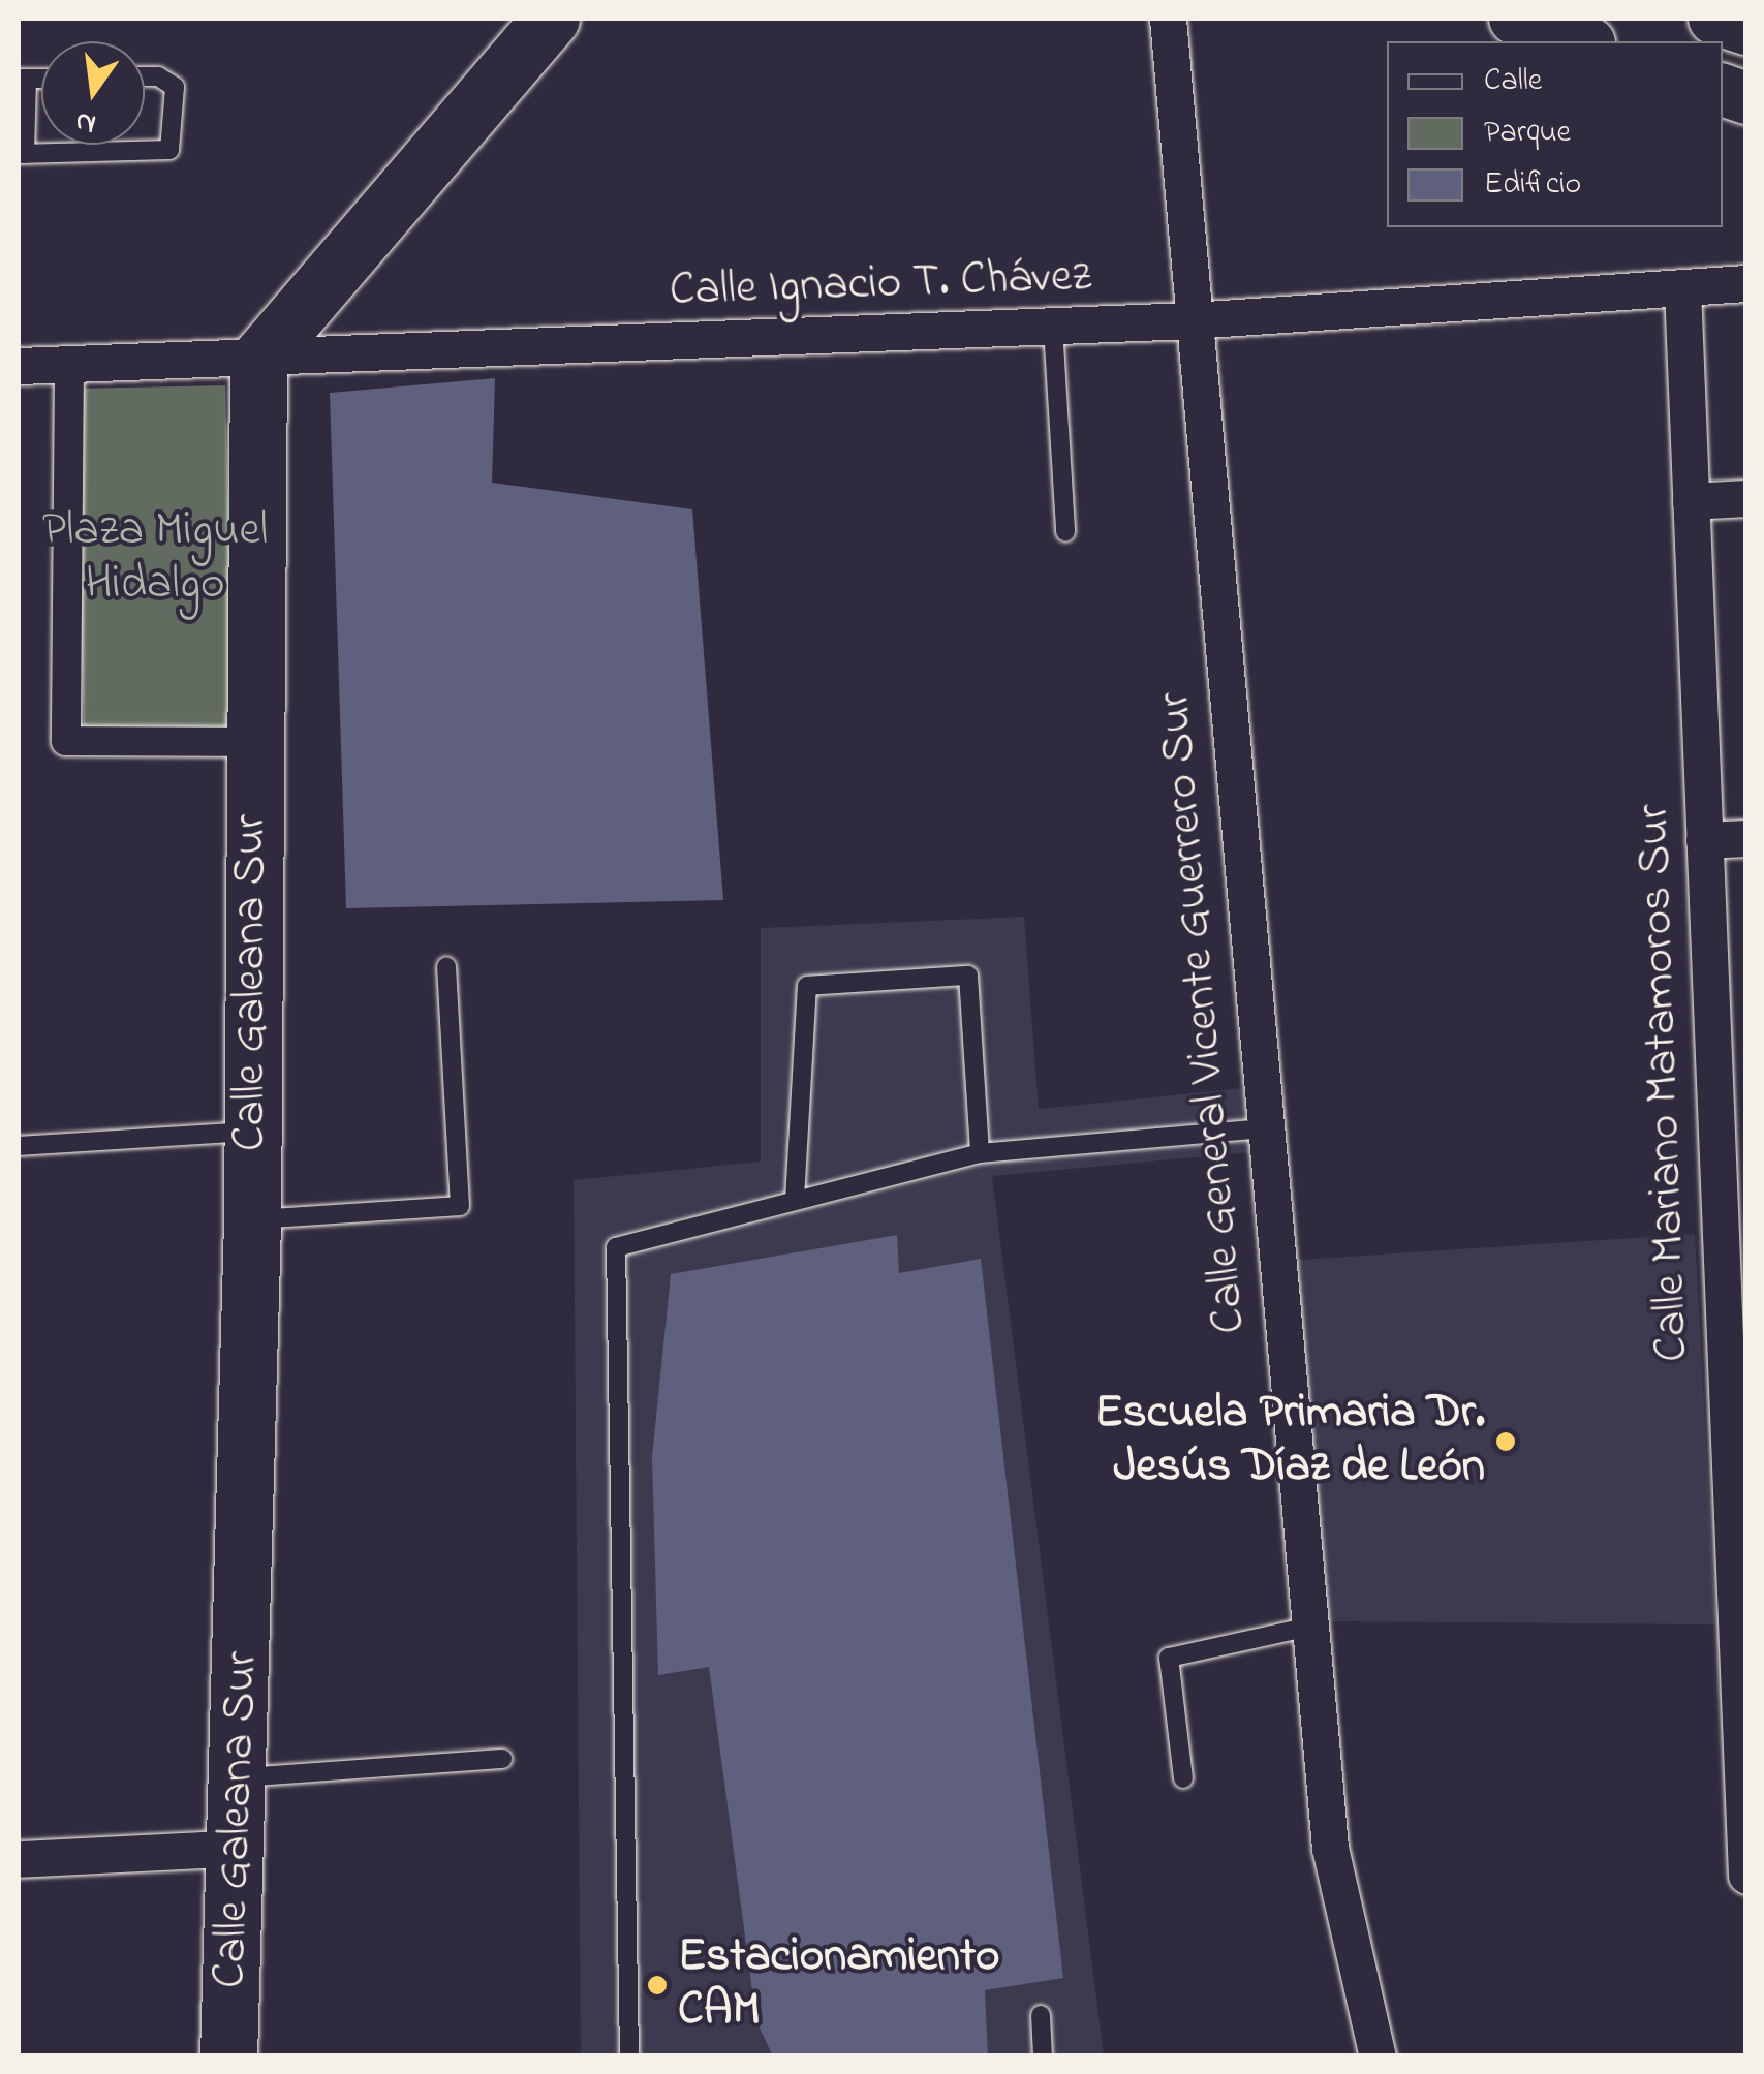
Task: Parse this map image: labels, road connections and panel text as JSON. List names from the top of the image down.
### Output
{
  "streets": {
    "main road": ["Calle Galeana Sur"],
    "street": ["Calle Ignacio T. Chávez", "Calle General Vicente Guerrero Sur", "Calle Mariano Matamoros Sur"]
  },
  "crossings": [
    ["Calle Ignacio T. Chávez", "Calle Galeana Sur"],
    ["Calle Ignacio T. Chávez", "Calle General Vicente Guerrero Sur"],
    ["Calle Ignacio T. Chávez", "Calle Mariano Matamoros Sur"]
  ],
  "parks": ["Plaza Miguel Hidalgo"],
  "places": ["Escuela Primaria Dr. Jesús Díaz de León", "Estacionamiento CAM"],
  "legend": ["Calle", "Parque", "Edificio"],
  "north": "bottom"
}
